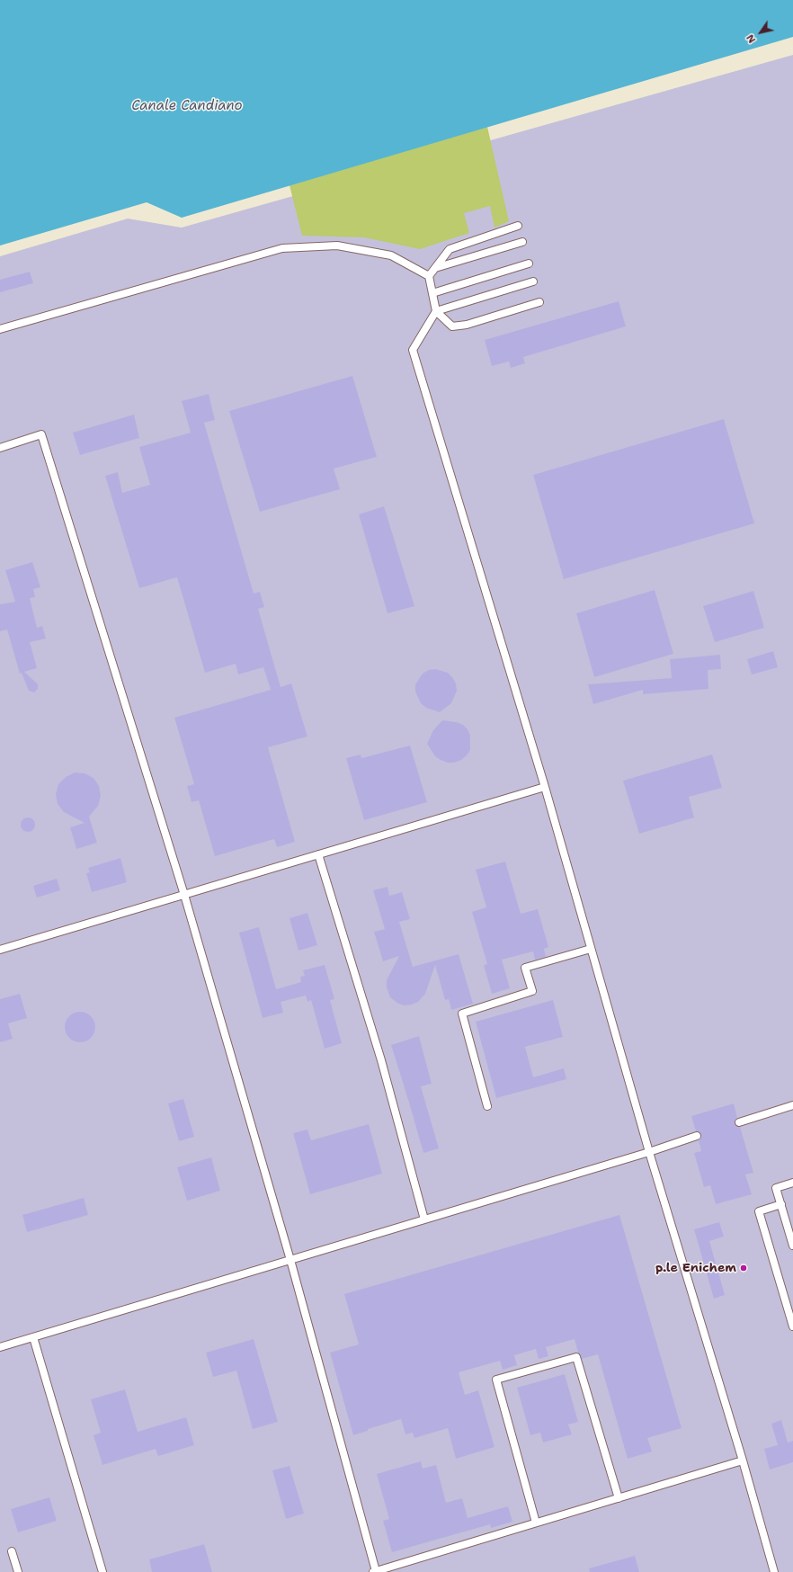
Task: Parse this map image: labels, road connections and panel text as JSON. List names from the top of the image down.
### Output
{
  "water": ["Canale Candiano"],
  "places": ["p.le Enichem"],
  "north": "bottom left"
}
